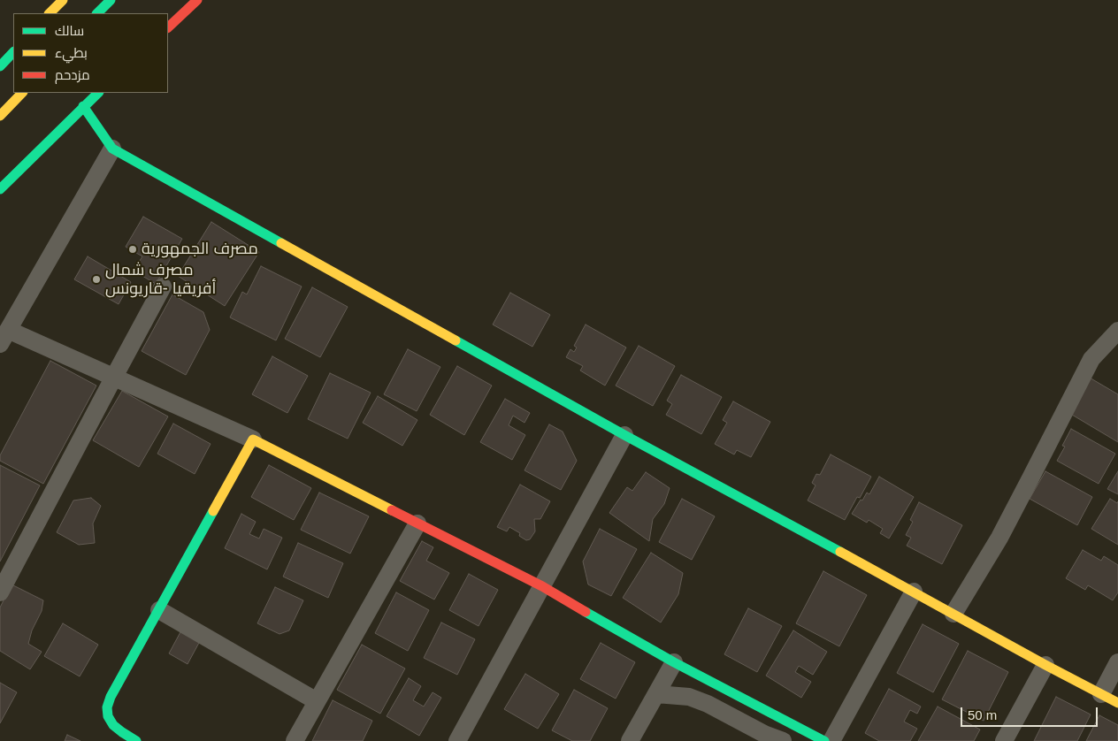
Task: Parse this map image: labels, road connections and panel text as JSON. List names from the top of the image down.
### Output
{
  "places": ["مصرف الجمهورية", "مصرف شمال أفريقيا -قاريونس"],
  "legend": ["سالك", "بطيء", "مزدحم"],
  "scale_bar": "50 m"
}
